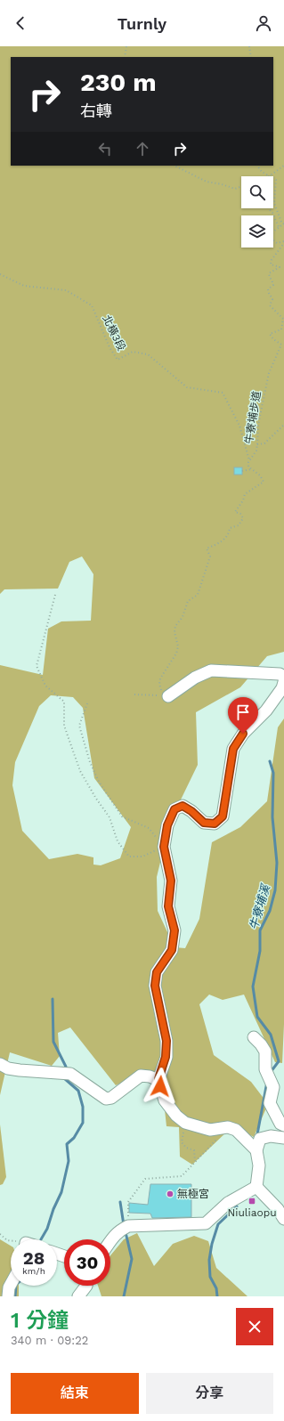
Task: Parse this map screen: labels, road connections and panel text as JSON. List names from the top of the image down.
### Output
{
  "streets": {
    "path": ["北橫3段", "牛寮埔步道"]
  },
  "crossings": [
    ["北橫3段", "牛寮埔步道"]
  ],
  "water": ["牛寮埔溪"],
  "places": {
    "other": ["無極宮"],
    "transit": ["Niuliaopu"]
  },
  "page": {
    "header": "Turnly",
    "turn": ["230 m", "右轉"],
    "speed": "28 km/h",
    "limit": "30",
    "heading": ["1 分鐘", "340 m · 09:22"],
    "buttons": ["結束", "分享"]
  }
}
